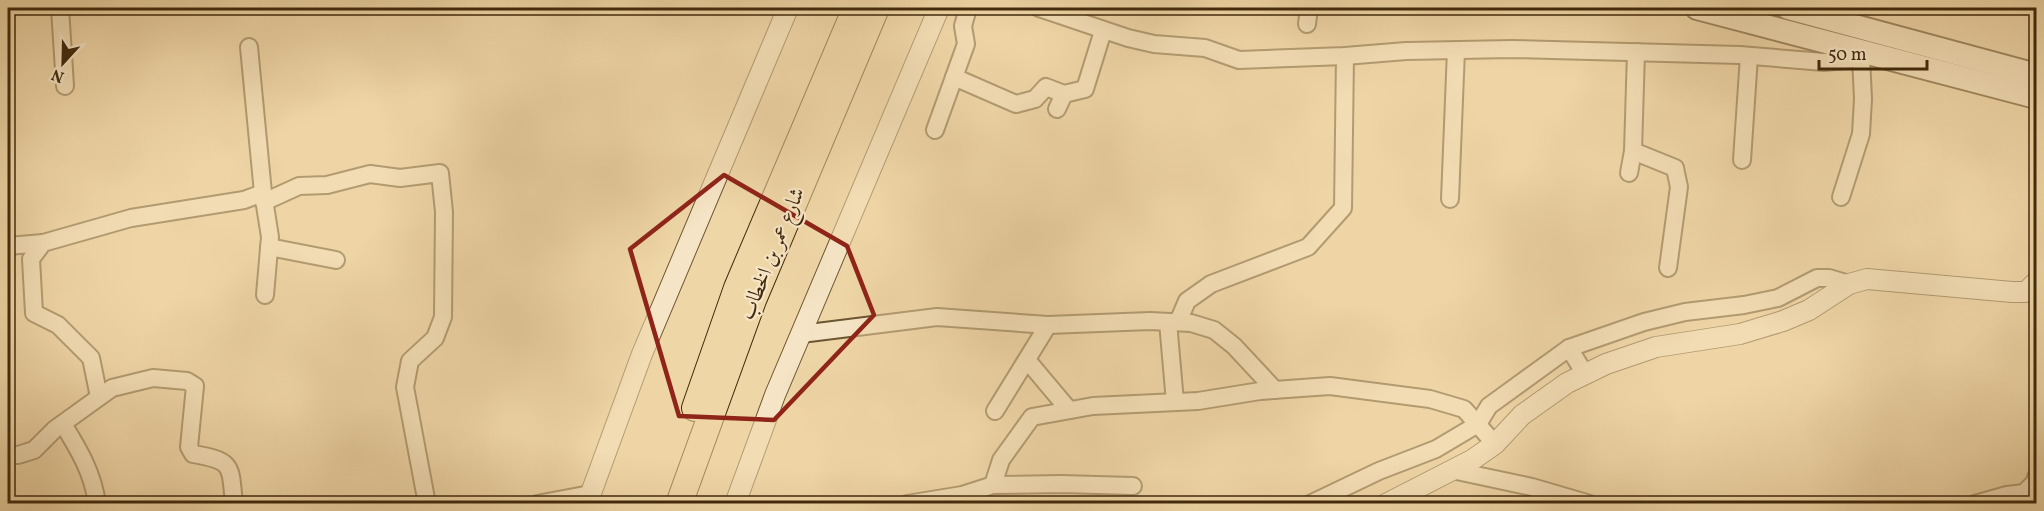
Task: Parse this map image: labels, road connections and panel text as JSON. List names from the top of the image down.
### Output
{
  "streets": {
    "main road": ["شارع عمر بن الخطاب"]
  },
  "scale_bar": "50 m",
  "north": "bottom"
}
